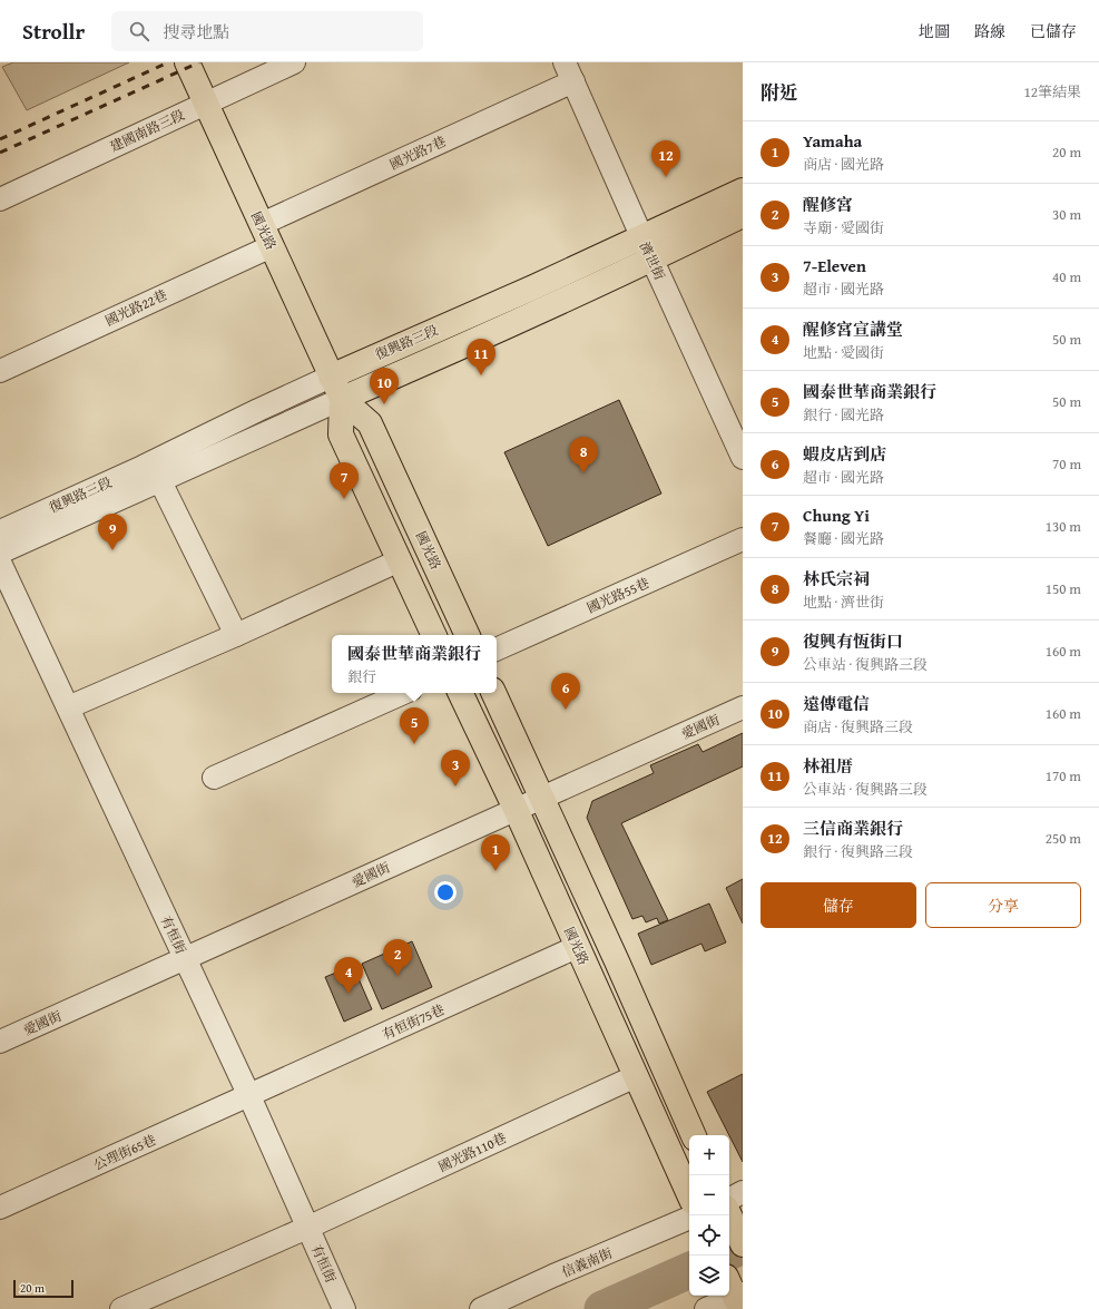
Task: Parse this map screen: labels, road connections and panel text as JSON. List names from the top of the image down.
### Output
{
  "streets": {
    "main road": ["國光路", "復興路三段"],
    "street": [
      "建國南路三段",
      "國光路7巷",
      "濟世街",
      "國光路22巷",
      "國光路55巷",
      "愛國街",
      "有恒街",
      "有恒街75巷",
      "公理街65巷",
      "國光路110巷",
      "信義南街"
    ]
  },
  "crossings": [
    ["建國南路三段", "國光路"],
    ["國光路7巷", "國光路"],
    ["國光路7巷", "濟世街"],
    ["國光路", "國光路22巷"],
    ["國光路", "復興路三段"],
    ["國光路", "愛國街"],
    ["國光路", "有恒街75巷"],
    ["國光路", "國光路110巷"],
    ["濟世街", "復興路三段"],
    ["愛國街", "有恒街"],
    ["有恒街", "有恒街75巷"],
    ["有恒街", "公理街65巷"],
    ["有恒街", "國光路110巷"],
    ["有恒街75巷", "公理街65巷"]
  ],
  "scale_bar": "20 m",
  "page": {
    "header": "Strollr",
    "search": "搜尋地點",
    "nav": ["地圖", "路線", "已儲存"],
    "heading": ["附近", "12筆結果"],
    "list": [
      {
        "mark": "1",
        "name": "Yamaha",
        "note": "商店 · 國光路",
        "value": "20 m"
      },
      {
        "mark": "2",
        "name": "醒修宮",
        "note": "寺廟 · 愛國街",
        "value": "30 m"
      },
      {
        "mark": "3",
        "name": "7-Eleven",
        "note": "超市 · 國光路",
        "value": "40 m"
      },
      {
        "mark": "4",
        "name": "醒修宮宣講堂",
        "note": "地點 · 愛國街",
        "value": "50 m"
      },
      {
        "mark": "5",
        "name": "國泰世華商業銀行",
        "note": "銀行 · 國光路",
        "value": "50 m"
      },
      {
        "mark": "6",
        "name": "蝦皮店到店",
        "note": "超市 · 國光路",
        "value": "70 m"
      },
      {
        "mark": "7",
        "name": "Chung Yi",
        "note": "餐廳 · 國光路",
        "value": "130 m"
      },
      {
        "mark": "8",
        "name": "林氏宗祠",
        "note": "地點 · 濟世街",
        "value": "150 m"
      },
      {
        "mark": "9",
        "name": "復興有恆街口",
        "note": "公車站 · 復興路三段",
        "value": "160 m"
      },
      {
        "mark": "10",
        "name": "遠傳電信",
        "note": "商店 · 復興路三段",
        "value": "160 m"
      },
      {
        "mark": "11",
        "name": "林祖厝",
        "note": "公車站 · 復興路三段",
        "value": "170 m"
      },
      {
        "mark": "12",
        "name": "三信商業銀行",
        "note": "銀行 · 復興路三段",
        "value": "250 m"
      }
    ],
    "pins": [
      "12",
      "11",
      "10",
      "8",
      "7",
      "9",
      "6",
      "5",
      "3",
      "1",
      "2",
      "4"
    ],
    "popup": ["國泰世華商業銀行", "銀行"],
    "buttons": ["儲存", "分享"],
    "map_buttons": ["+", "−"],
    "scale": "20 m"
  }
}
